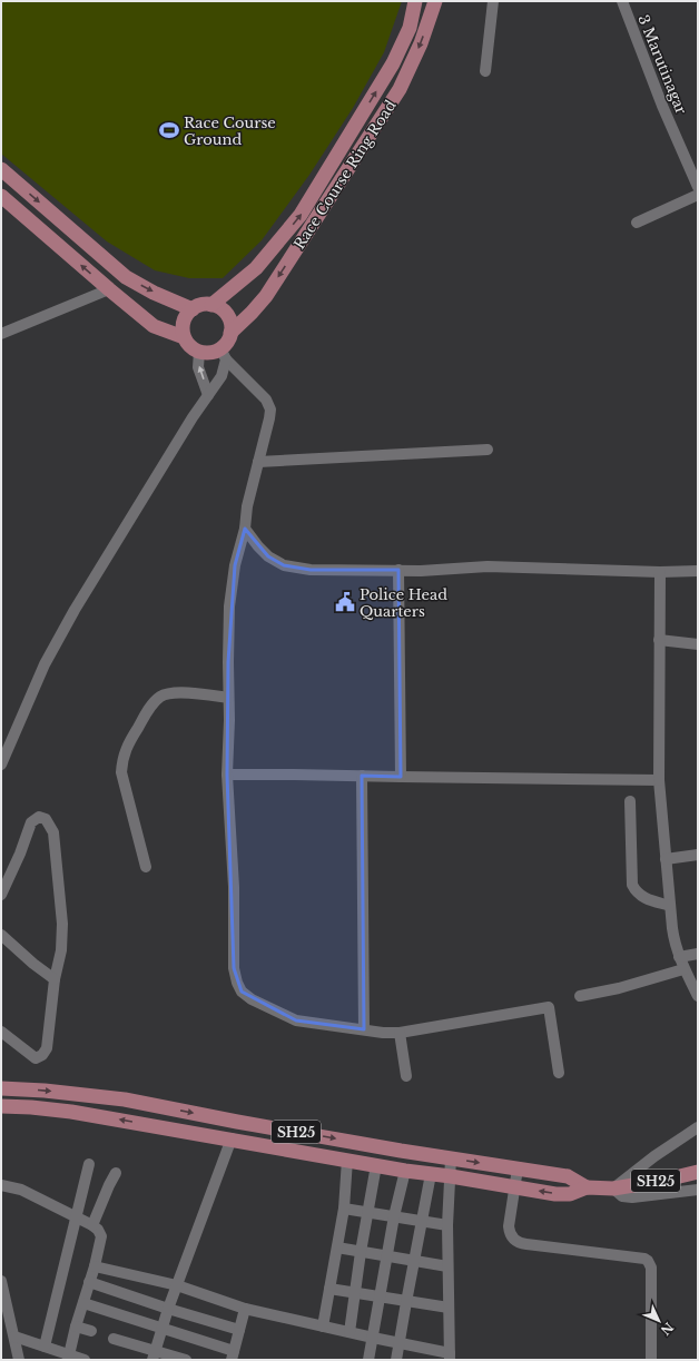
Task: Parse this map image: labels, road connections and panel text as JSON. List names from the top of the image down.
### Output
{
  "streets": {
    "main road": ["Race Course Ring Road", "SH25"],
    "street": ["3 Marutinagar"]
  },
  "places": {
    "sports": ["Race Course Ground"],
    "public building": ["Police Head Quarters"]
  },
  "north": "bottom right"
}
